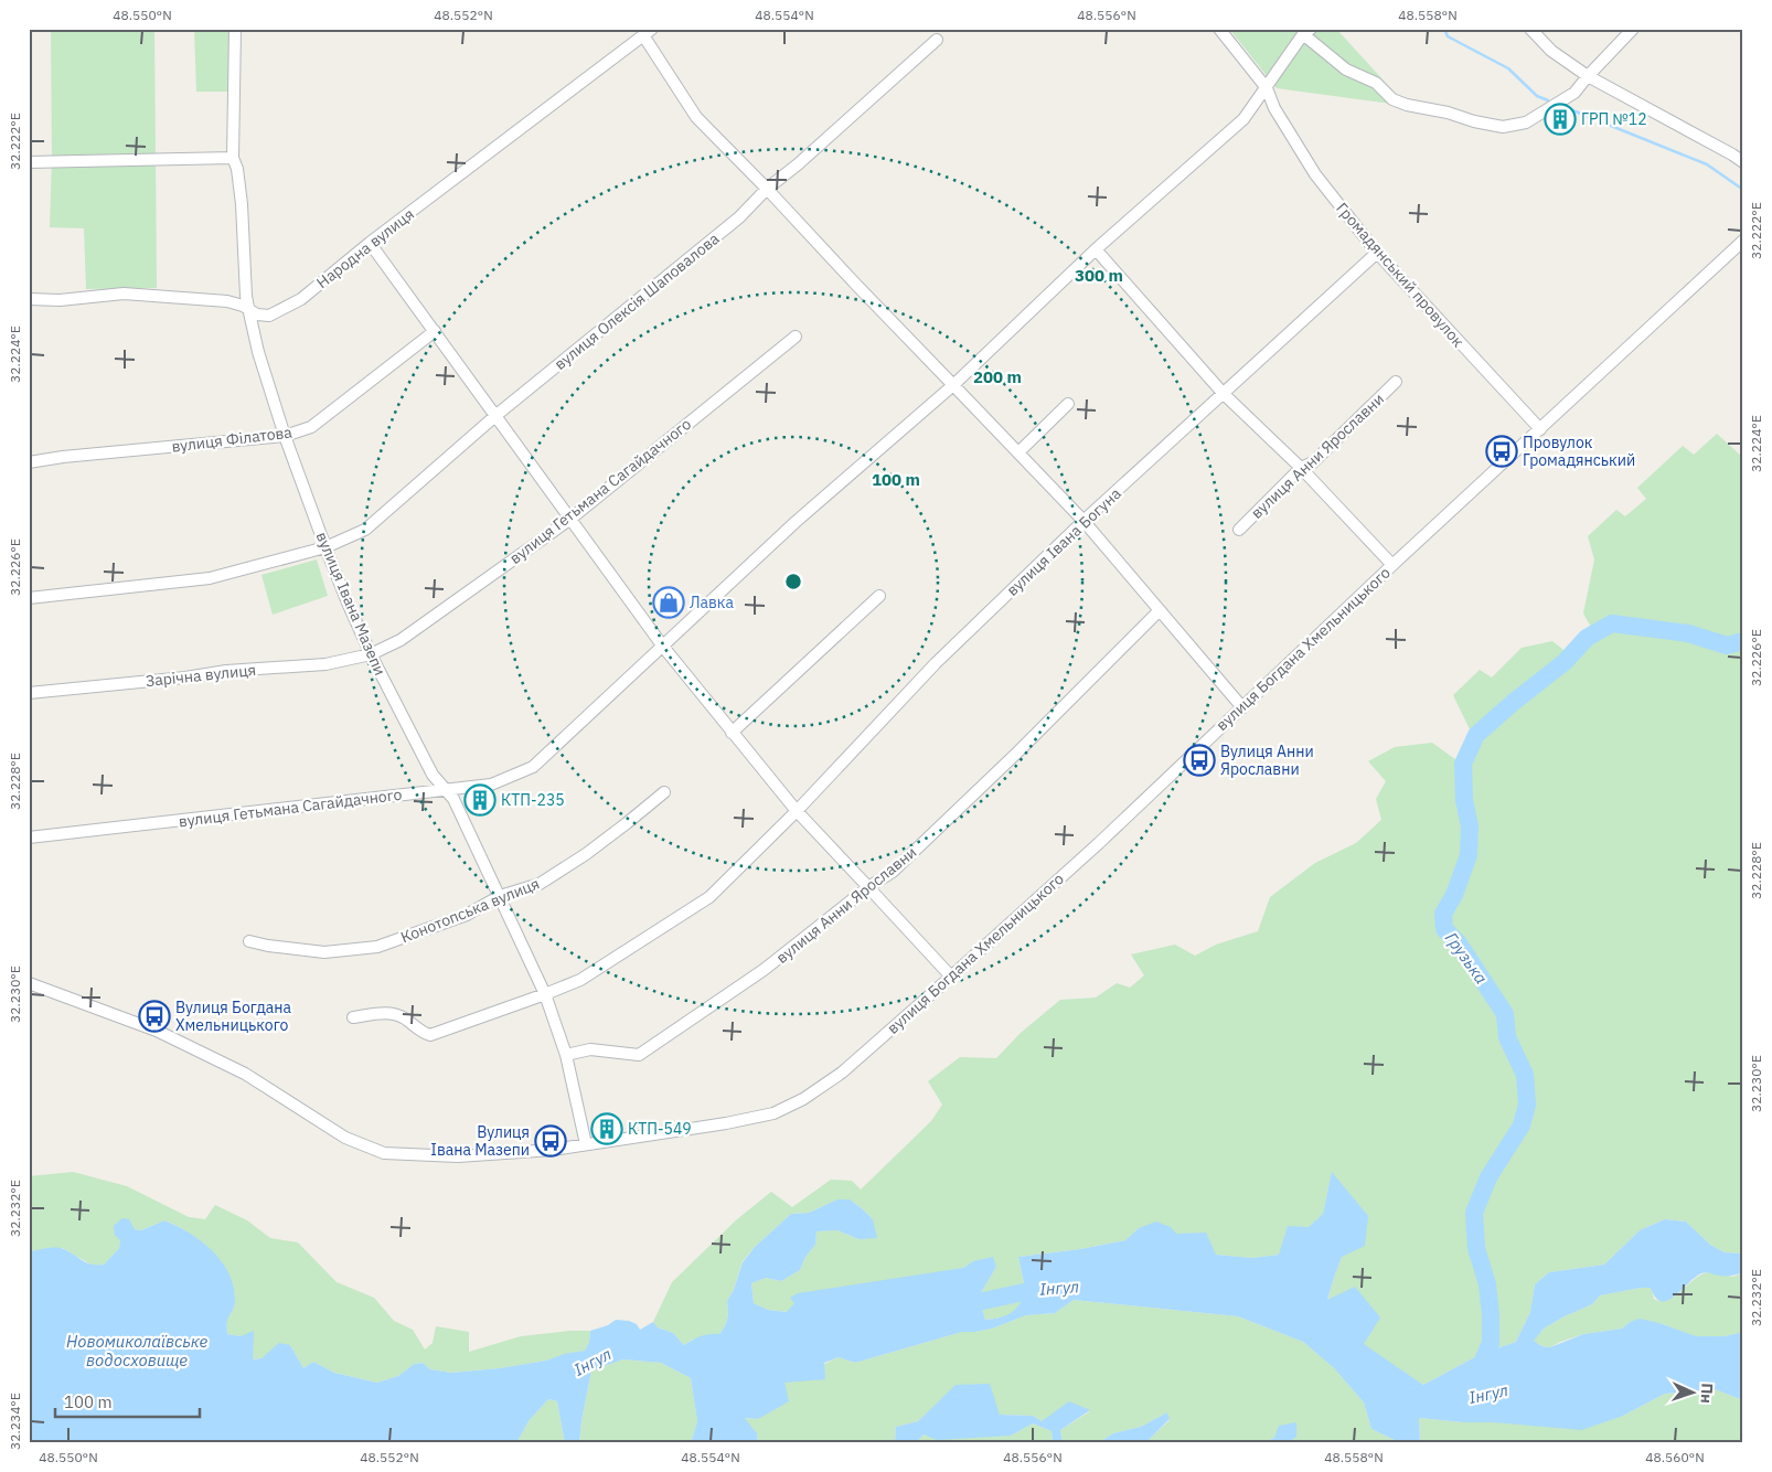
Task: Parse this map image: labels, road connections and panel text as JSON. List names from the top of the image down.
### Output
{
  "streets": {
    "street": [
      "Народна вулиця",
      "Громадянський провулок",
      "вулиця Олексія Шаповалова",
      "вулиця Філатова",
      "вулиця Анни Ярославни",
      "вулиця Гетьмана Сагайдачного",
      "вулиця Івана Богуна",
      "вулиця Івана Мазепи",
      "вулиця Богдана Хмельницького",
      "Зарічна вулиця",
      "Конотопська вулиця"
    ]
  },
  "crossings": [
    ["Народна вулиця", "вулиця Івана Мазепи"],
    ["Громадянський провулок", "вулиця Гетьмана Сагайдачного"],
    ["Громадянський провулок", "вулиця Івана Богуна"],
    ["Громадянський провулок", "вулиця Богдана Хмельницького"],
    ["вулиця Олексія Шаповалова", "вулиця Івана Мазепи"],
    ["вулиця Філатова", "вулиця Івана Мазепи"],
    ["вулиця Анни Ярославни", "вулиця Івана Мазепи"],
    ["вулиця Гетьмана Сагайдачного", "вулиця Івана Мазепи"],
    ["вулиця Гетьмана Сагайдачного", "Зарічна вулиця"],
    ["вулиця Івана Богуна", "вулиця Івана Мазепи"],
    ["вулиця Івана Мазепи", "вулиця Богдана Хмельницького"],
    ["вулиця Івана Мазепи", "Зарічна вулиця"],
    ["вулиця Івана Мазепи", "Конотопська вулиця"]
  ],
  "water": ["Грузька", "Інгул", "Новомиколаївське водосховище"],
  "places": {
    "building": ["ГРП №12", "КТП-235", "КТП-549"],
    "bus stop": [
      "Провулок Громадянський",
      "Вулиця Анни Ярославни",
      "Вулиця Богдана Хмельницького",
      "Вулиця Івана Мазепи"
    ],
    "shop": ["Лавка"]
  },
  "scale_bar": "100 m",
  "north": "right",
  "coordinates": [
    "48.550°N",
    "48.552°N",
    "48.554°N",
    "48.556°N",
    "48.558°N",
    "32.222°E",
    "32.224°E",
    "32.226°E",
    "32.228°E",
    "32.230°E",
    "32.232°E",
    "32.234°E",
    "48.560°N"
  ],
  "rings": ["300 m", "200 m", "100 m"]
}
